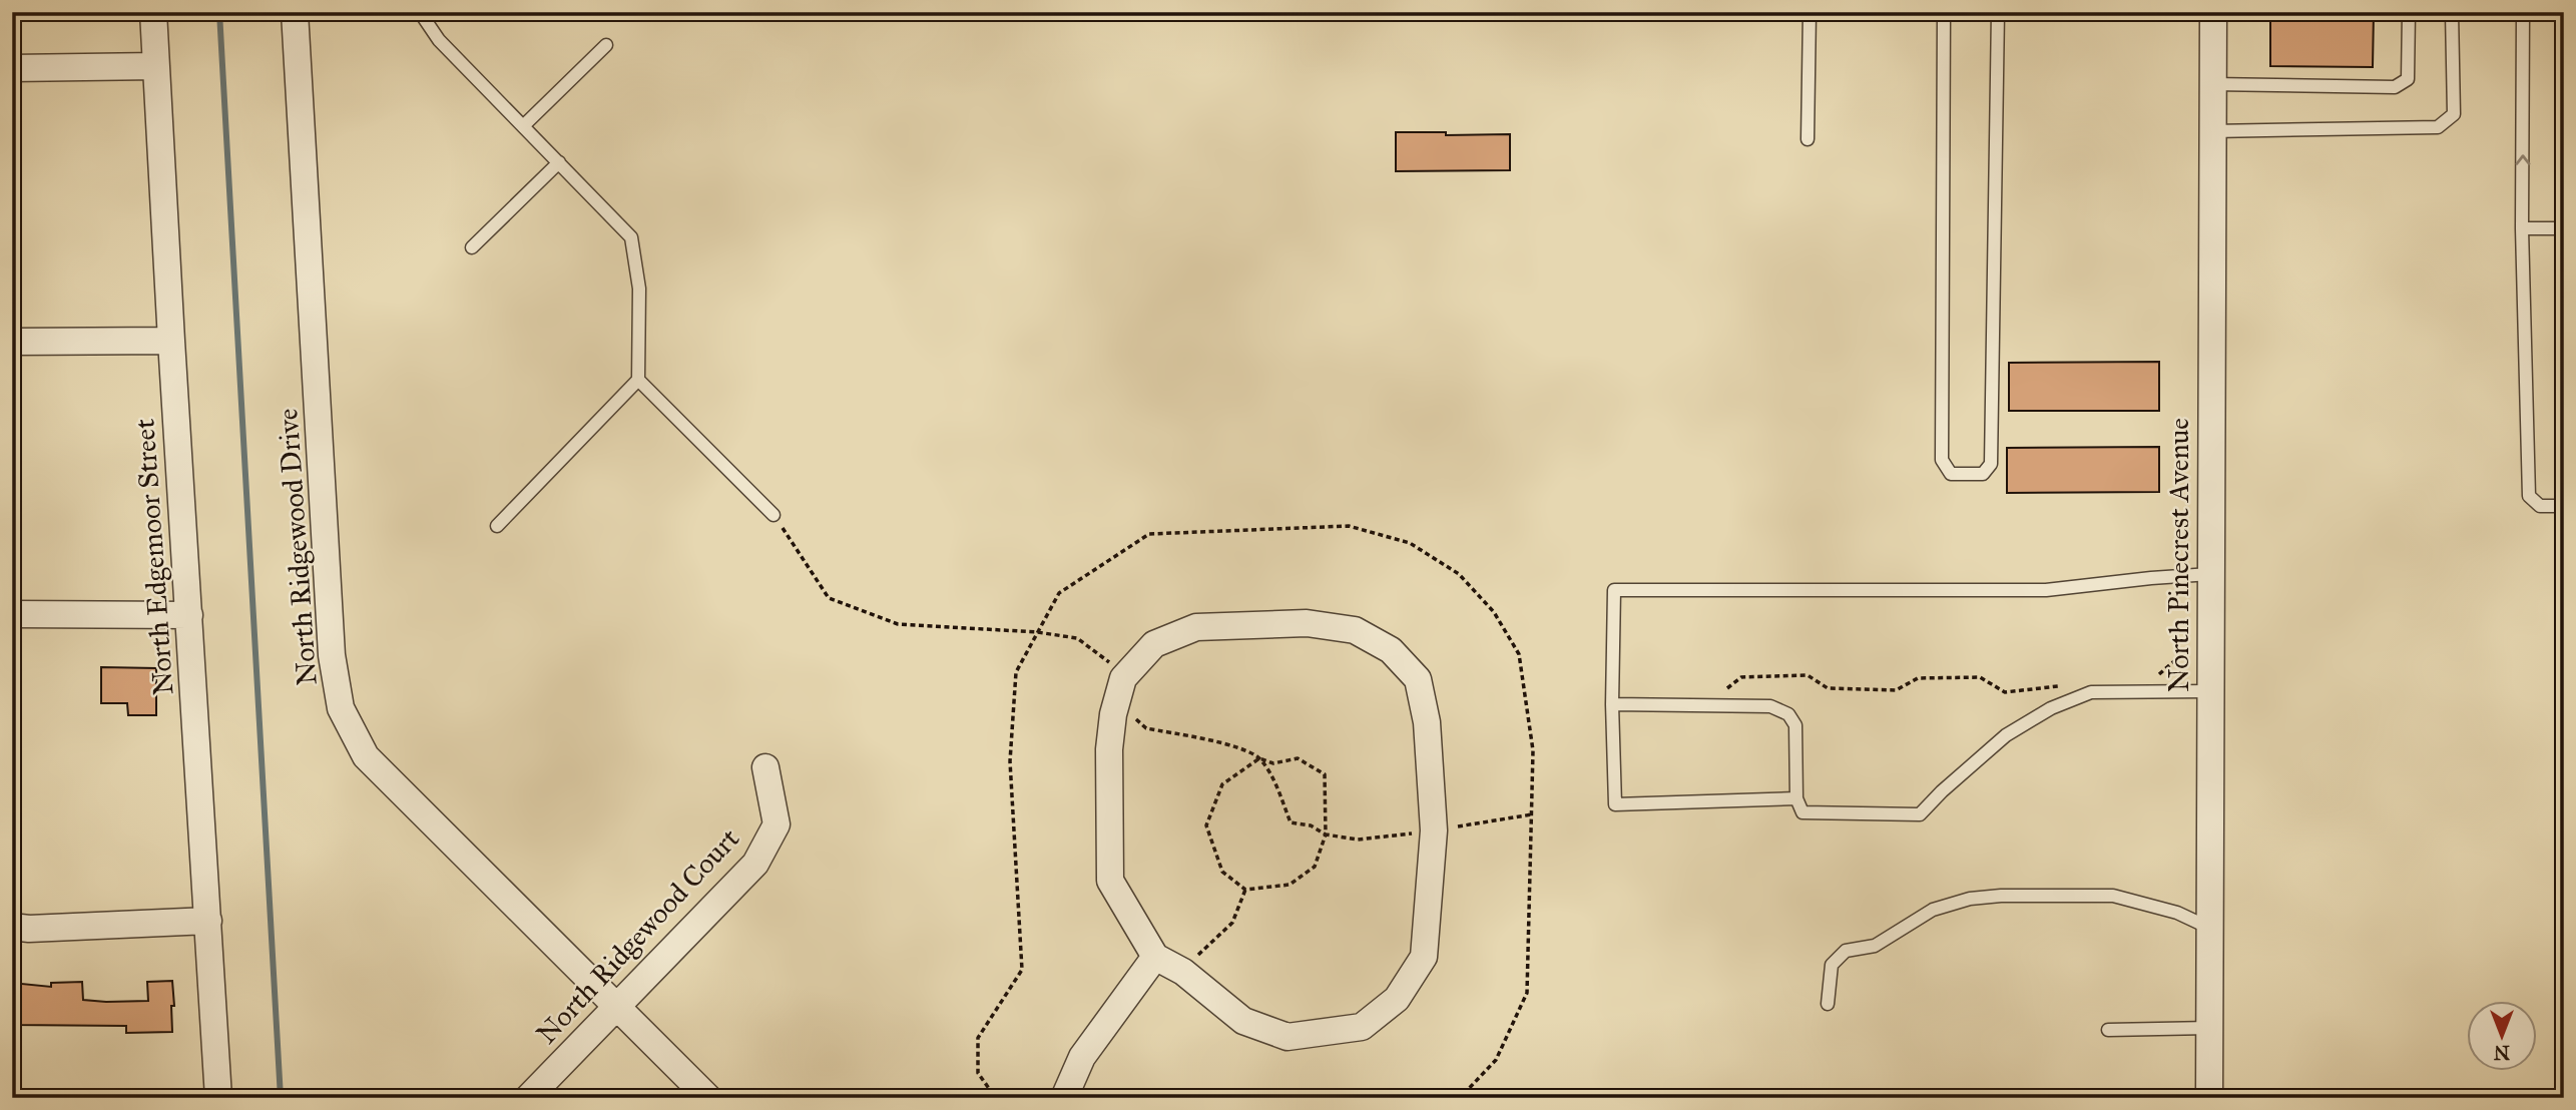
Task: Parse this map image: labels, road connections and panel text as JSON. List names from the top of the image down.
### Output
{
  "streets": {
    "street": [
      "North Ridgewood Drive",
      "North Pinecrest Avenue",
      "North Edgemoor Street",
      "North Ridgewood Court"
    ]
  },
  "crossings": [
    ["North Ridgewood Drive", "North Ridgewood Court"]
  ],
  "north": "bottom"
}
